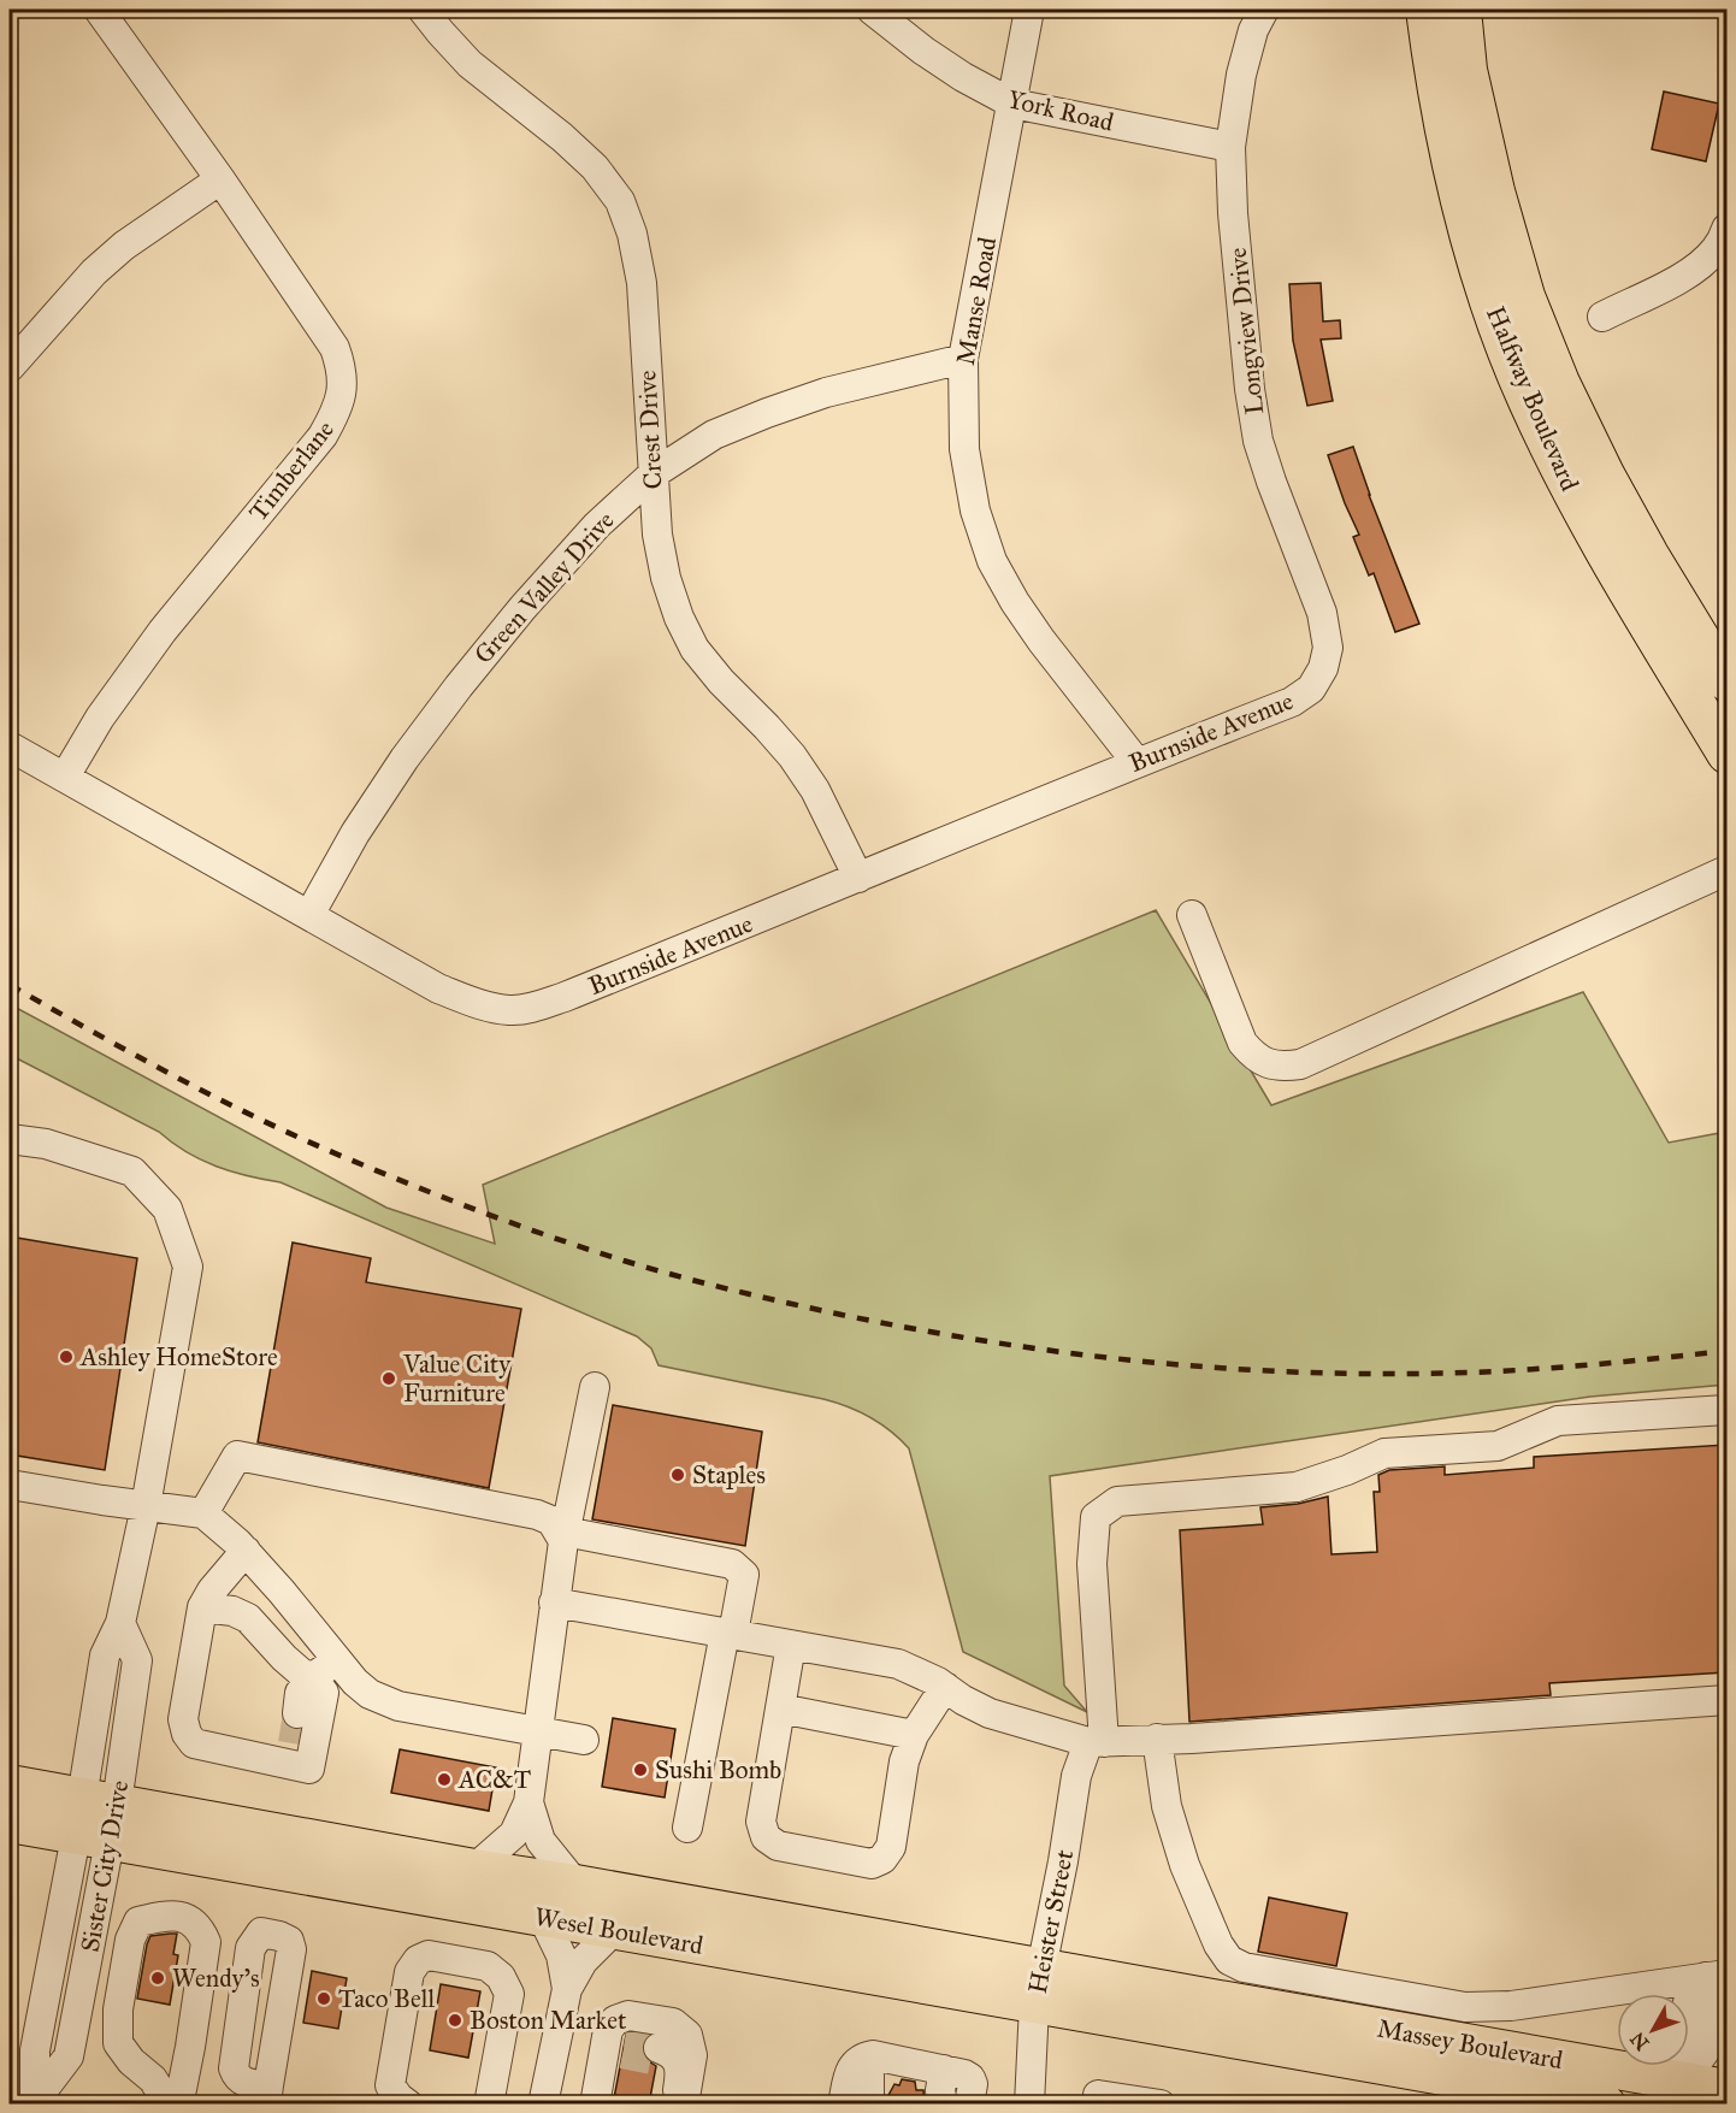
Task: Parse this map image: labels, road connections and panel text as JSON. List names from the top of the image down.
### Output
{
  "streets": {
    "main road": ["Halfway Boulevard", "Wesel Boulevard", "Massey Boulevard"],
    "street": [
      "York Road",
      "Manse Road",
      "Longview Drive",
      "Crest Drive",
      "Timberlane",
      "Green Valley Drive",
      "Burnside Avenue",
      "Sister City Drive",
      "Heister Street"
    ]
  },
  "crossings": [
    ["York Road", "Manse Road"],
    ["York Road", "Longview Drive"],
    ["Manse Road", "Green Valley Drive"],
    ["Manse Road", "Burnside Avenue"],
    ["Longview Drive", "Burnside Avenue"],
    ["Crest Drive", "Green Valley Drive"],
    ["Crest Drive", "Burnside Avenue"],
    ["Timberlane", "Burnside Avenue"],
    ["Green Valley Drive", "Burnside Avenue"],
    ["Sister City Drive", "Wesel Boulevard"],
    ["Heister Street", "Wesel Boulevard"],
    ["Wesel Boulevard", "Massey Boulevard"]
  ],
  "places": [
    "Ashley HomeStore",
    "Value City Furniture",
    "Staples",
    "Sushi Bomb",
    "AC&T",
    "Wendy's",
    "Taco Bell",
    "Boston Market"
  ],
  "north": "bottom left"
}
